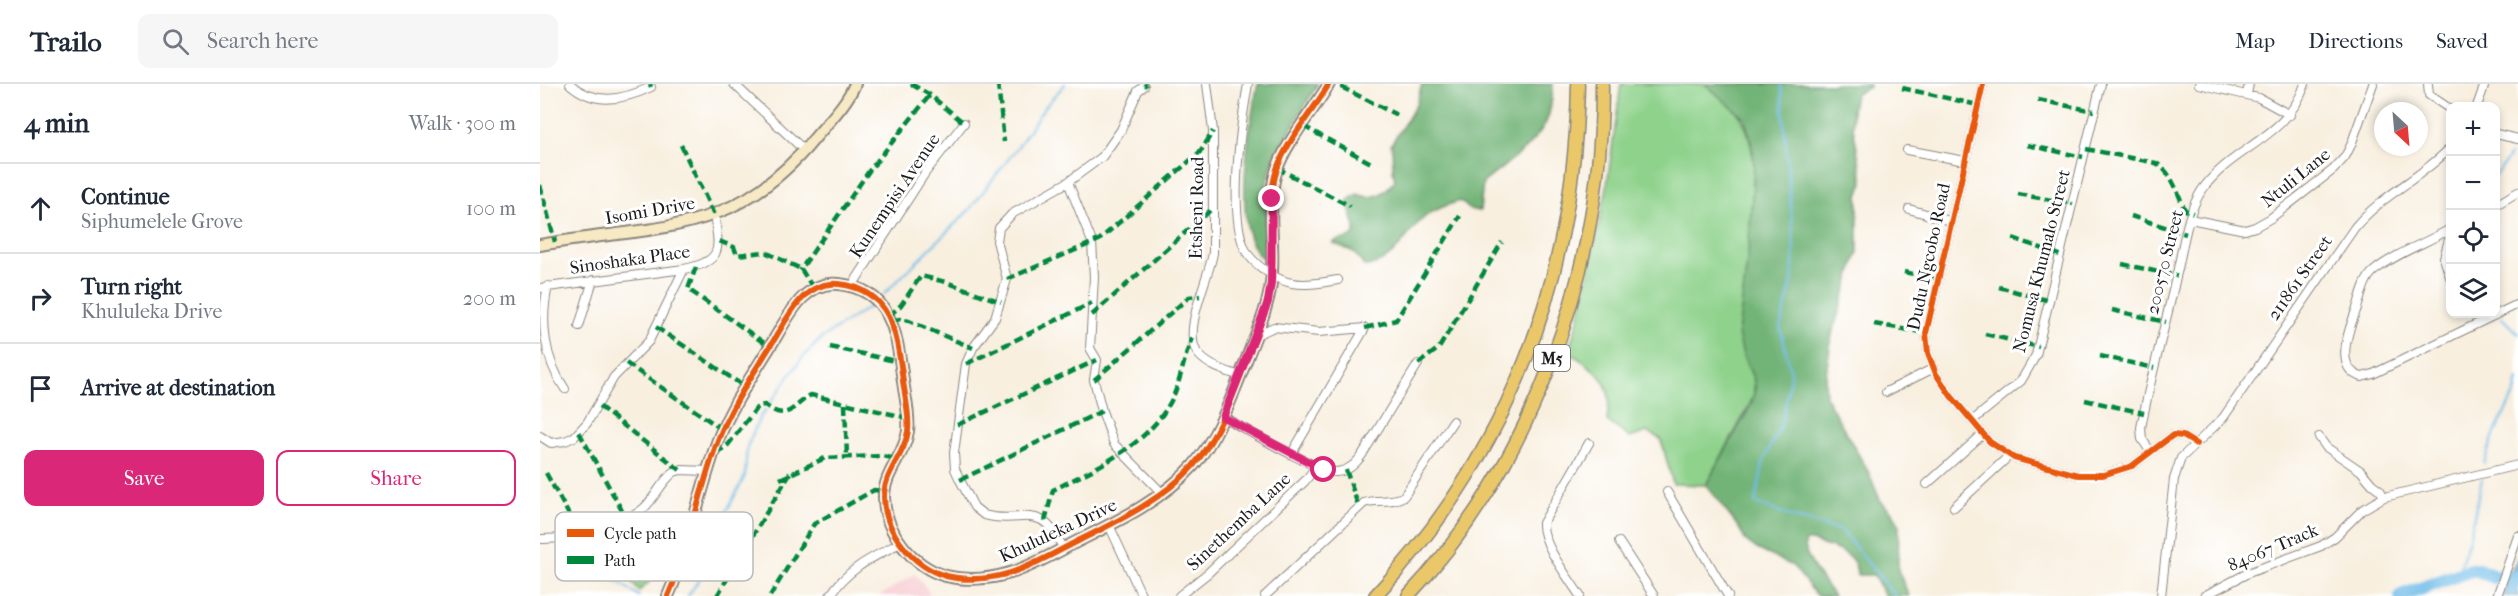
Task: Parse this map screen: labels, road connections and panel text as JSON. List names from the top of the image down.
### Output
{
  "streets": {
    "main road": ["M5"],
    "street": [
      "Ntuli Lane",
      "Kunempisi Avenue",
      "Etsheni Road",
      "Isomi Drive",
      "Dudu Ngcobo Road",
      "Sinoshaka Place",
      "Nomusa Khumalo Street",
      "200570 Street",
      "211861 Street",
      "Sinethemba Lane",
      "Khululeka Drive",
      "84067 Track"
    ]
  },
  "crossings": [
    ["Ntuli Lane", "200570 Street"],
    ["Kunempisi Avenue", "Khululeka Drive"],
    ["Etsheni Road", "Khululeka Drive"],
    ["Isomi Drive", "Sinoshaka Place"],
    ["Dudu Ngcobo Road", "Nomusa Khumalo Street"],
    ["Dudu Ngcobo Road", "200570 Street"],
    ["Dudu Ngcobo Road", "211861 Street"]
  ],
  "legend": ["Cycle path", "Path"],
  "north": "bottom right",
  "page": {
    "header": "Trailo",
    "search": "Search here",
    "nav": ["Map", "Directions", "Saved"],
    "heading": ["4 min", "Walk · 300 m"],
    "map_buttons": ["+", "−"],
    "list": [
      ["Continue", "Siphumelele Grove", "100 m"],
      ["Turn right", "Khululeka Drive", "200 m"],
      "Arrive at destination"
    ],
    "buttons": ["Save", "Share"]
  }
}
